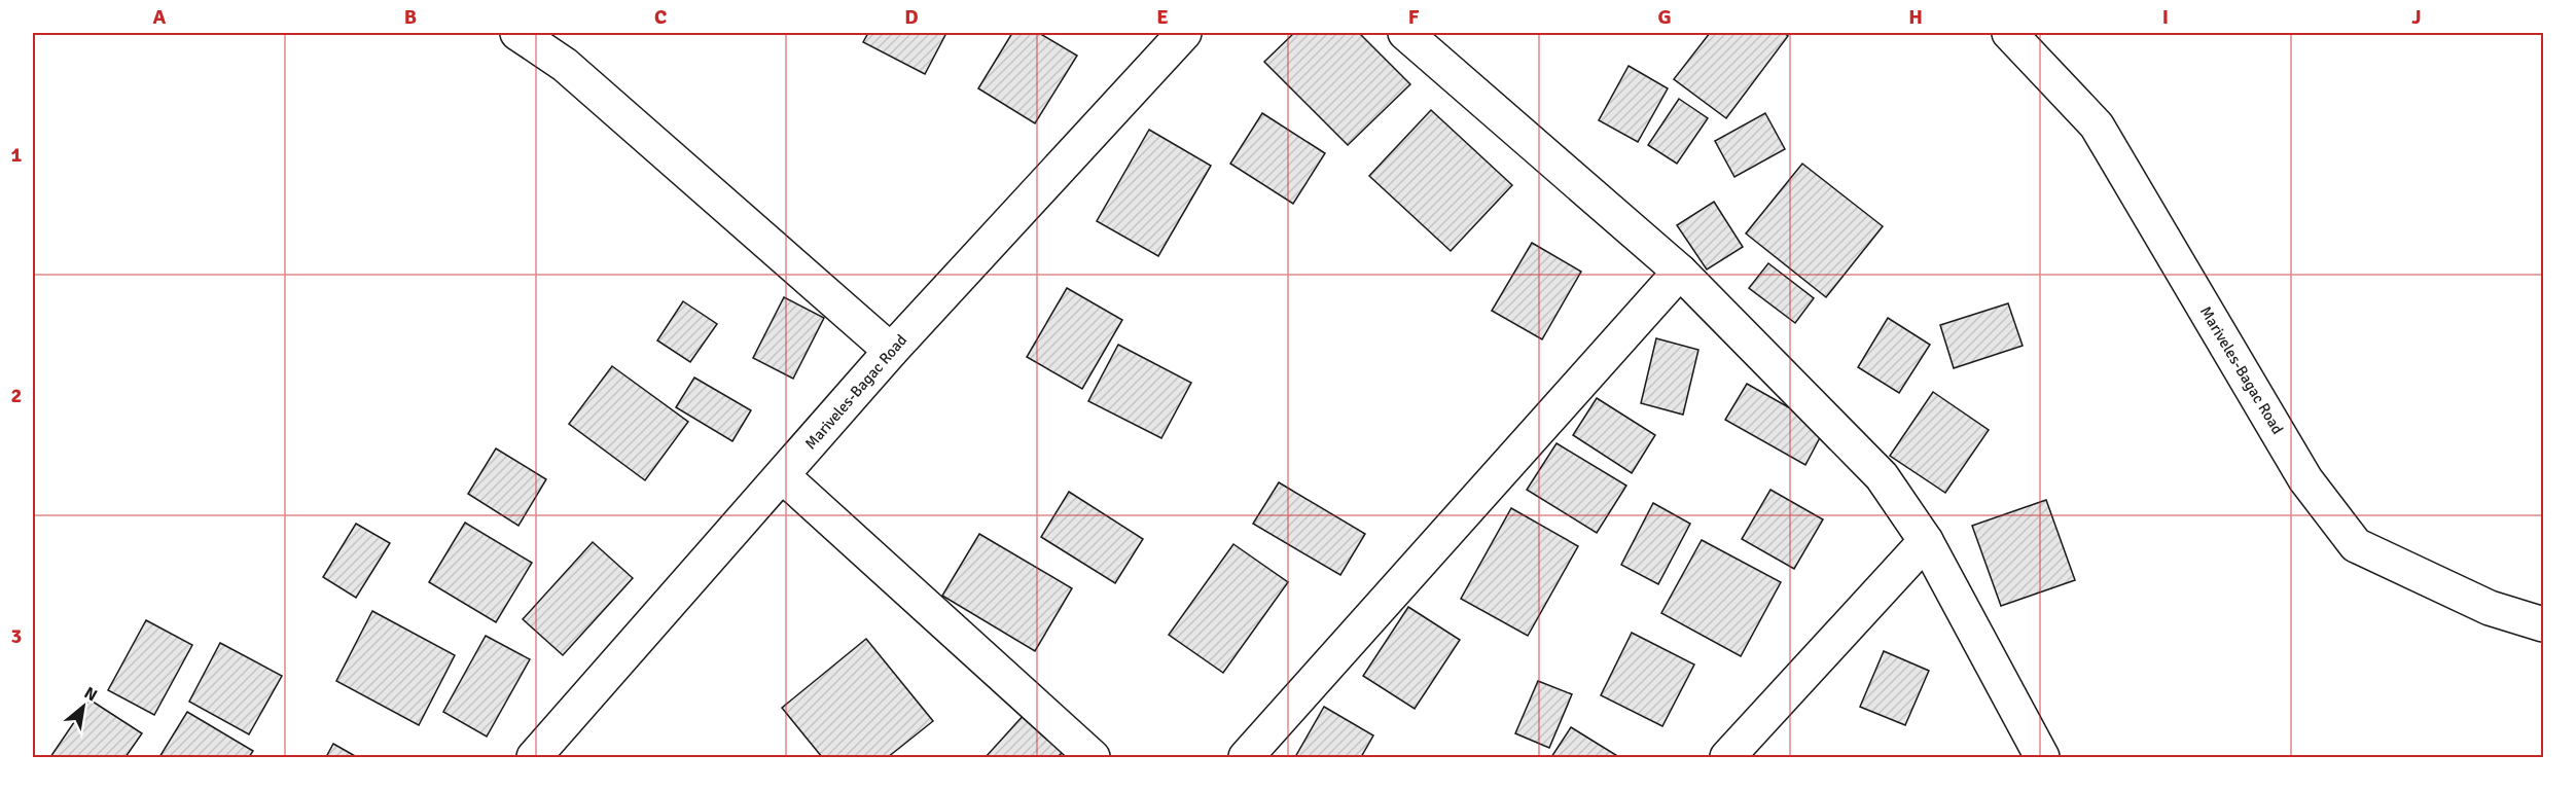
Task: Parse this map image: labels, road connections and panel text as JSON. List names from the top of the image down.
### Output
{
  "streets": {
    "street": ["Mariveles-Bagac Road"]
  },
  "north": "top right",
  "grid": {
    "columns": [
      "A",
      "B",
      "C",
      "D",
      "E",
      "F",
      "G",
      "H",
      "I",
      "J"
    ],
    "rows": ["1", "2", "3"]
  }
}
